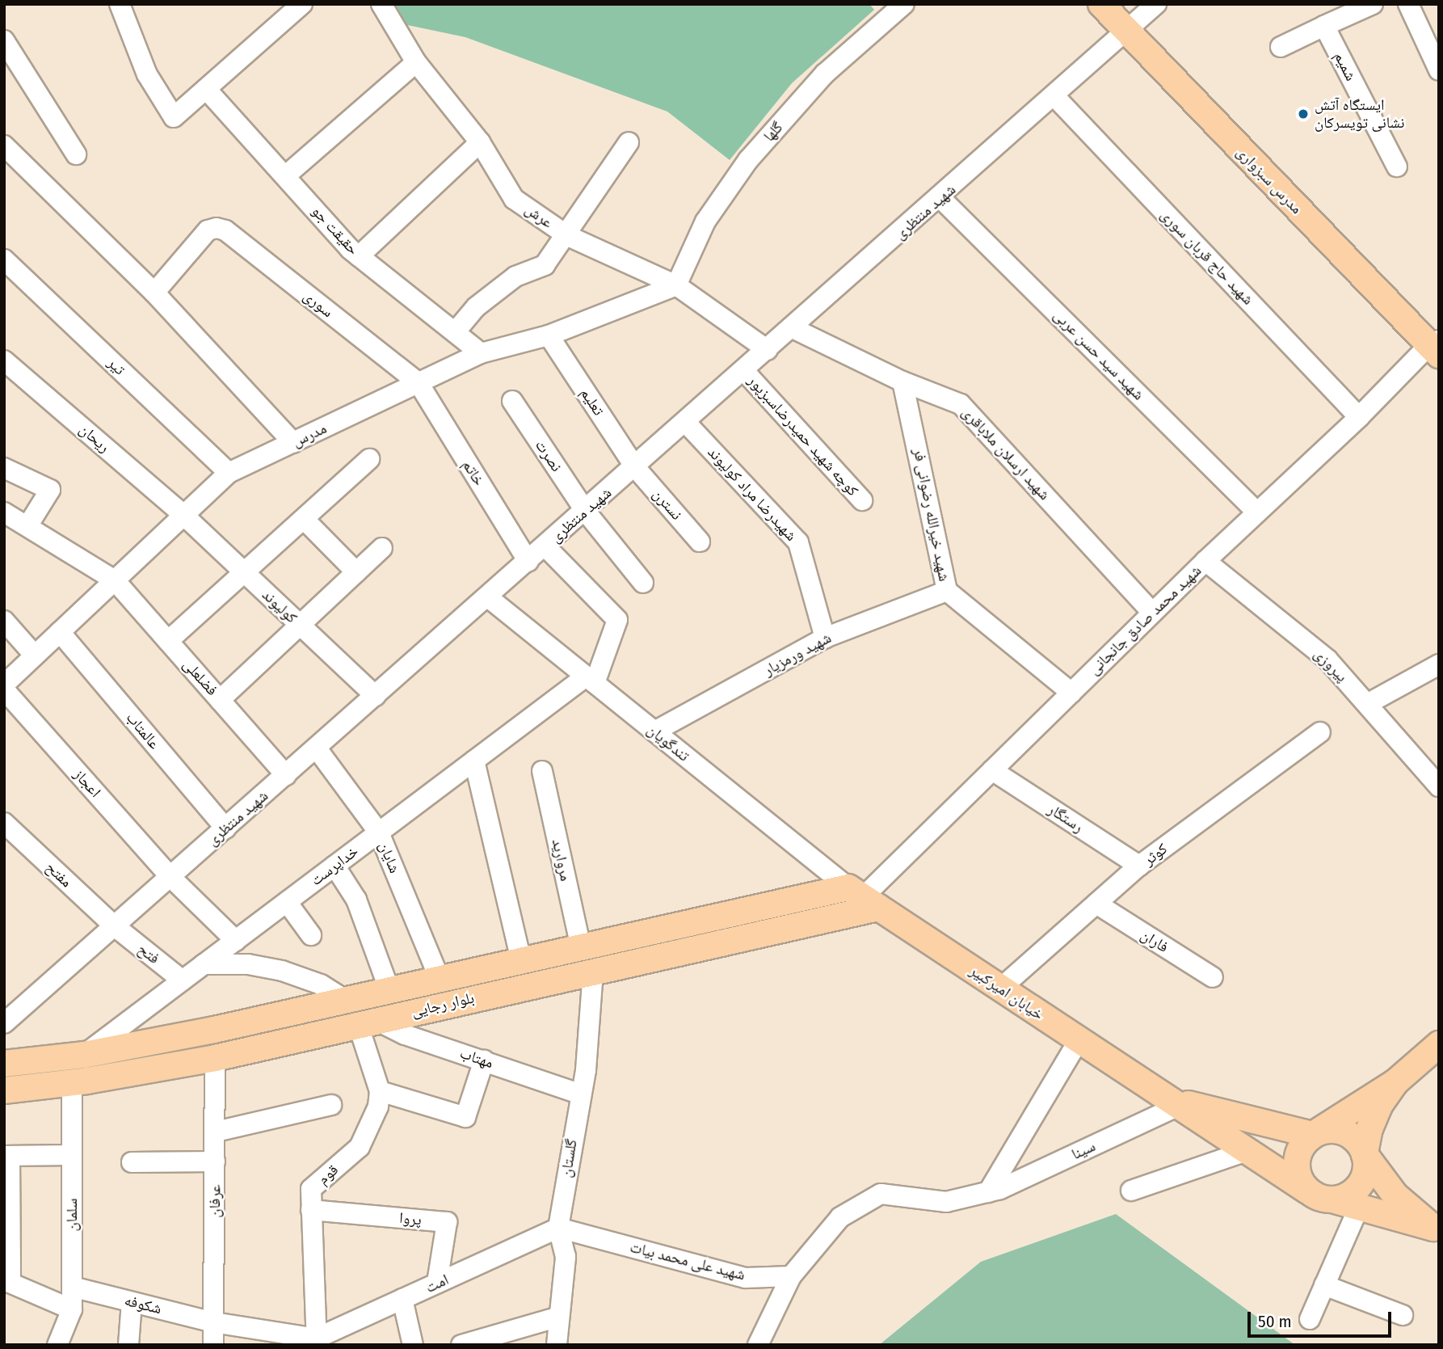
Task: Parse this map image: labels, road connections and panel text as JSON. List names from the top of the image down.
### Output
{
  "streets": {
    "main road": ["مدرس سبزواری", "خیابان امیرکبیر", "بلوار رجایی"],
    "street": [
      "شمیم",
      "گلها",
      "شهید منتظری",
      "عرش",
      "حقیقت جو",
      "شهید حاج قربان سوری",
      "سوری",
      "شهید سید حسن عربی",
      "تیر",
      "تعلیم",
      "مدرس",
      "کوچه شهید حمیدرضاسبزپور",
      "ریحان",
      "شهید ارسلان ملاباقری",
      "نصرت",
      "خاتم",
      "شهیدرضا مراد کولیوند",
      "نسترن",
      "شهید خیرالله رضوانی فر",
      "کولیوند",
      "شهید محمد صادق جانجانی",
      "شهید ورمزیار",
      "پیروزی",
      "فضلعلی",
      "عالمتاب",
      "تندگویان",
      "اعجاز",
      "رستگار",
      "کوثر",
      "شایان",
      "مروارید",
      "خداپرست",
      "مفتح",
      "فاران",
      "فتح",
      "مهتاب",
      "سینا",
      "گلستان",
      "قوم",
      "عرفان",
      "سلمان",
      "پروا",
      "شهید علی محمد بیات",
      "امت",
      "شکوفه"
    ]
  },
  "crossings": [
    ["گلها", "عرش"],
    ["گلها", "مدرس"],
    ["مدرس سبزواری", "شهید منتظری"],
    ["مدرس سبزواری", "شهید محمد صادق جانجانی"],
    ["شهید منتظری", "عرش"],
    ["شهید منتظری", "شهید حاج قربان سوری"],
    ["شهید منتظری", "شهید سید حسن عربی"],
    ["شهید منتظری", "تعلیم"],
    ["شهید منتظری", "کوچه شهید حمیدرضاسبزپور"],
    ["شهید منتظری", "شهید ارسلان ملاباقری"],
    ["شهید منتظری", "نصرت"],
    ["شهید منتظری", "خاتم"],
    ["شهید منتظری", "شهیدرضا مراد کولیوند"],
    ["شهید منتظری", "نسترن"],
    ["شهید منتظری", "کولیوند"],
    ["شهید منتظری", "فضلعلی"],
    ["شهید منتظری", "عالمتاب"],
    ["شهید منتظری", "تندگویان"],
    ["شهید منتظری", "اعجاز"],
    ["شهید منتظری", "شایان"],
    ["شهید منتظری", "مفتح"],
    ["شهید منتظری", "فتح"],
    ["عرش", "مدرس"],
    ["حقیقت جو", "مدرس"],
    ["شهید حاج قربان سوری", "شهید محمد صادق جانجانی"],
    ["سوری", "مدرس"],
    ["سوری", "خاتم"],
    ["شهید سید حسن عربی", "شهید محمد صادق جانجانی"],
    ["تیر", "مدرس"],
    ["تعلیم", "مدرس"],
    ["تعلیم", "نسترن"],
    ["مدرس", "ریحان"],
    ["مدرس", "خاتم"],
    ["مدرس", "کولیوند"],
    ["مدرس", "فضلعلی"],
    ["مدرس", "عالمتاب"],
    ["ریحان", "کولیوند"],
    ["شهید ارسلان ملاباقری", "شهید خیرالله رضوانی فر"],
    ["شهید ارسلان ملاباقری", "شهید محمد صادق جانجانی"],
    ["شهیدرضا مراد کولیوند", "شهید ورمزیار"],
    ["شهید خیرالله رضوانی فر", "شهید محمد صادق جانجانی"],
    ["شهید خیرالله رضوانی فر", "شهید ورمزیار"],
    ["شهید محمد صادق جانجانی", "پیروزی"],
    ["شهید محمد صادق جانجانی", "تندگویان"],
    ["شهید محمد صادق جانجانی", "رستگار"],
    ["شهید محمد صادق جانجانی", "خیابان امیرکبیر"],
    ["شهید محمد صادق جانجانی", "بلوار رجایی"],
    ["شهید ورمزیار", "تندگویان"],
    ["تندگویان", "خداپرست"],
    ["تندگویان", "خیابان امیرکبیر"],
    ["تندگویان", "بلوار رجایی"],
    ["اعجاز", "خداپرست"],
    ["رستگار", "کوثر"],
    ["کوثر", "فاران"],
    ["کوثر", "خیابان امیرکبیر"],
    ["شایان", "خداپرست"],
    ["شایان", "بلوار رجایی"],
    ["مروارید", "بلوار رجایی"],
    ["خداپرست", "فتح"],
    ["خداپرست", "بلوار رجایی"],
    ["مفتح", "فتح"],
    ["خیابان امیرکبیر", "بلوار رجایی"],
    ["خیابان امیرکبیر", "سینا"],
    ["بلوار رجایی", "مهتاب"],
    ["بلوار رجایی", "گلستان"],
    ["بلوار رجایی", "عرفان"],
    ["بلوار رجایی", "سلمان"],
    ["مهتاب", "گلستان"],
    ["گلستان", "شهید علی محمد بیات"],
    ["گلستان", "امت"],
    ["قوم", "پروا"],
    ["قوم", "امت"],
    ["عرفان", "شکوفه"],
    ["سلمان", "شکوفه"],
    ["پروا", "امت"],
    ["شهید علی محمد بیات", "امت"]
  ],
  "places": ["ایستگاه آتش نشانی تویسرکان"],
  "scale_bar": "50 m"
}
